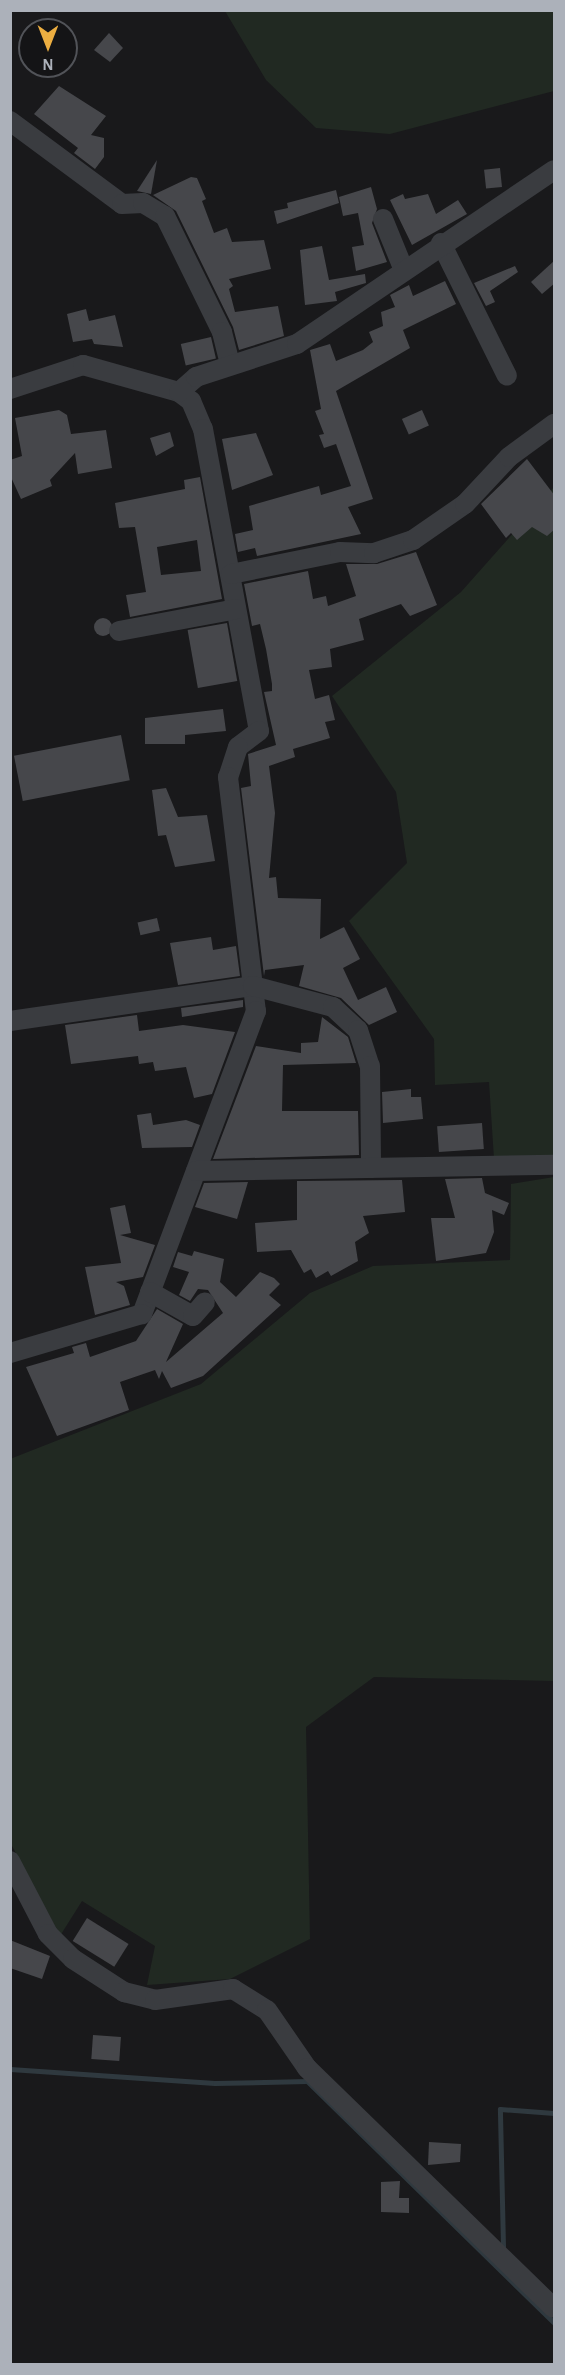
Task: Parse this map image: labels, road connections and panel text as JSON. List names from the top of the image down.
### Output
{
  "north": "bottom"
}
